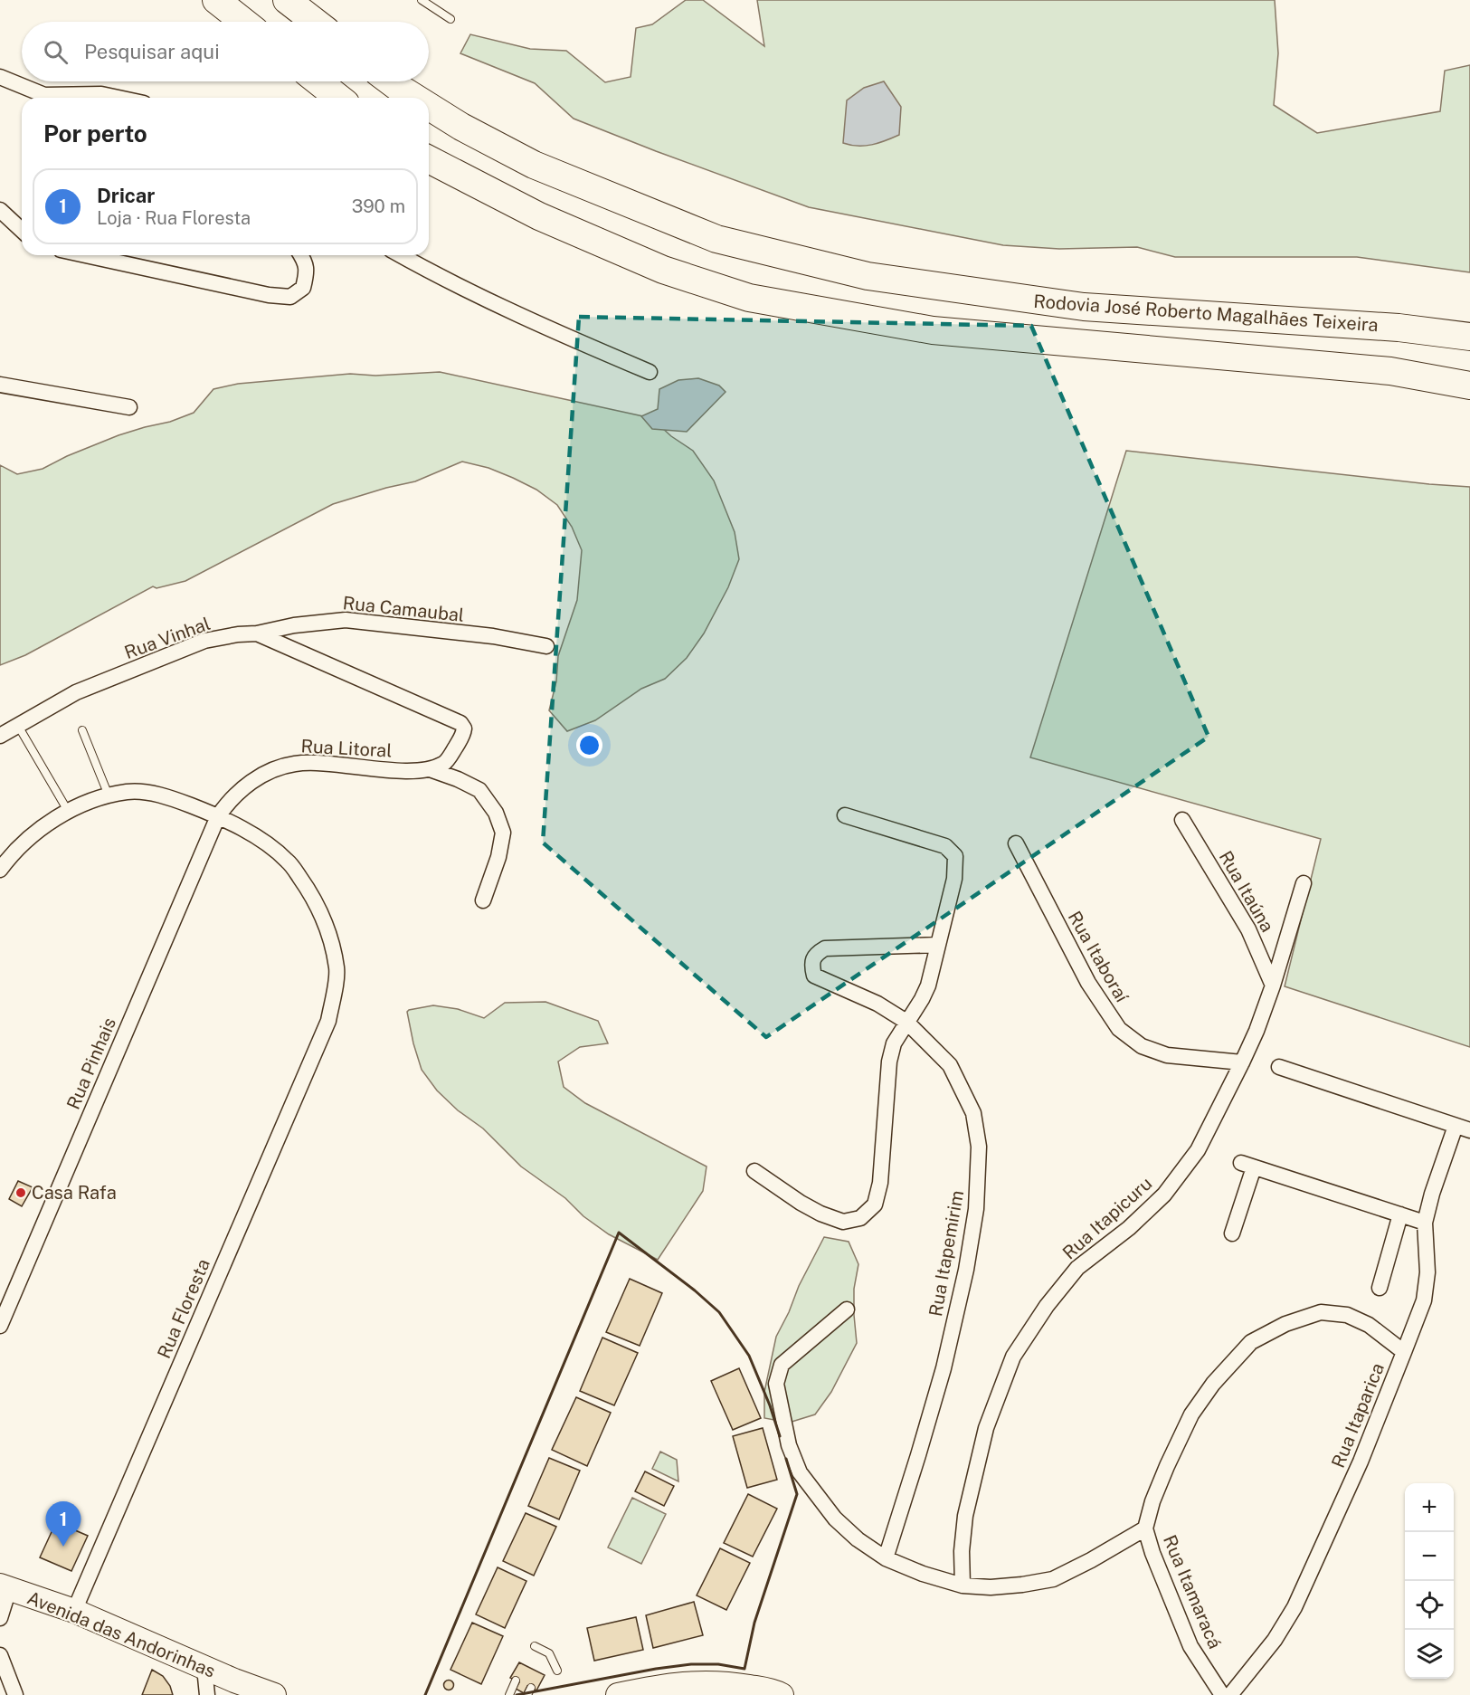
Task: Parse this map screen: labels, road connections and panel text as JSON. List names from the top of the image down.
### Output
{
  "streets": {
    "highway": ["Rodovia José Roberto Magalhães Teixeira"],
    "main road": ["Avenida das Andorinhas"],
    "street": [
      "Rua Camaubal",
      "Rua Vinhal",
      "Rua Litoral",
      "Rua Itaúna",
      "Rua Itaboraí",
      "Rua Pinhais",
      "Rua Itapicuru",
      "Rua Itapemirim",
      "Rua Floresta",
      "Rua Itaparica",
      "Rua Itamaracá"
    ]
  },
  "crossings": [
    ["Rua Camaubal", "Rua Vinhal"],
    ["Rua Vinhal", "Rua Litoral"],
    ["Rua Litoral", "Rua Pinhais"],
    ["Rua Litoral", "Rua Floresta"],
    ["Rua Itaúna", "Rua Itapicuru"],
    ["Rua Itaboraí", "Rua Itapicuru"],
    ["Rua Pinhais", "Rua Floresta"],
    ["Rua Floresta", "Avenida das Andorinhas"],
    ["Rua Itaparica", "Rua Itamaracá"]
  ],
  "places": ["Casa Rafa"],
  "page": {
    "search": "Pesquisar aqui",
    "heading": "Por perto",
    "list": [
      {
        "mark": "1",
        "name": "Dricar",
        "note": "Loja · Rua Floresta",
        "value": "390 m"
      }
    ],
    "map_buttons": ["+", "−"],
    "pins": "1"
  }
}
